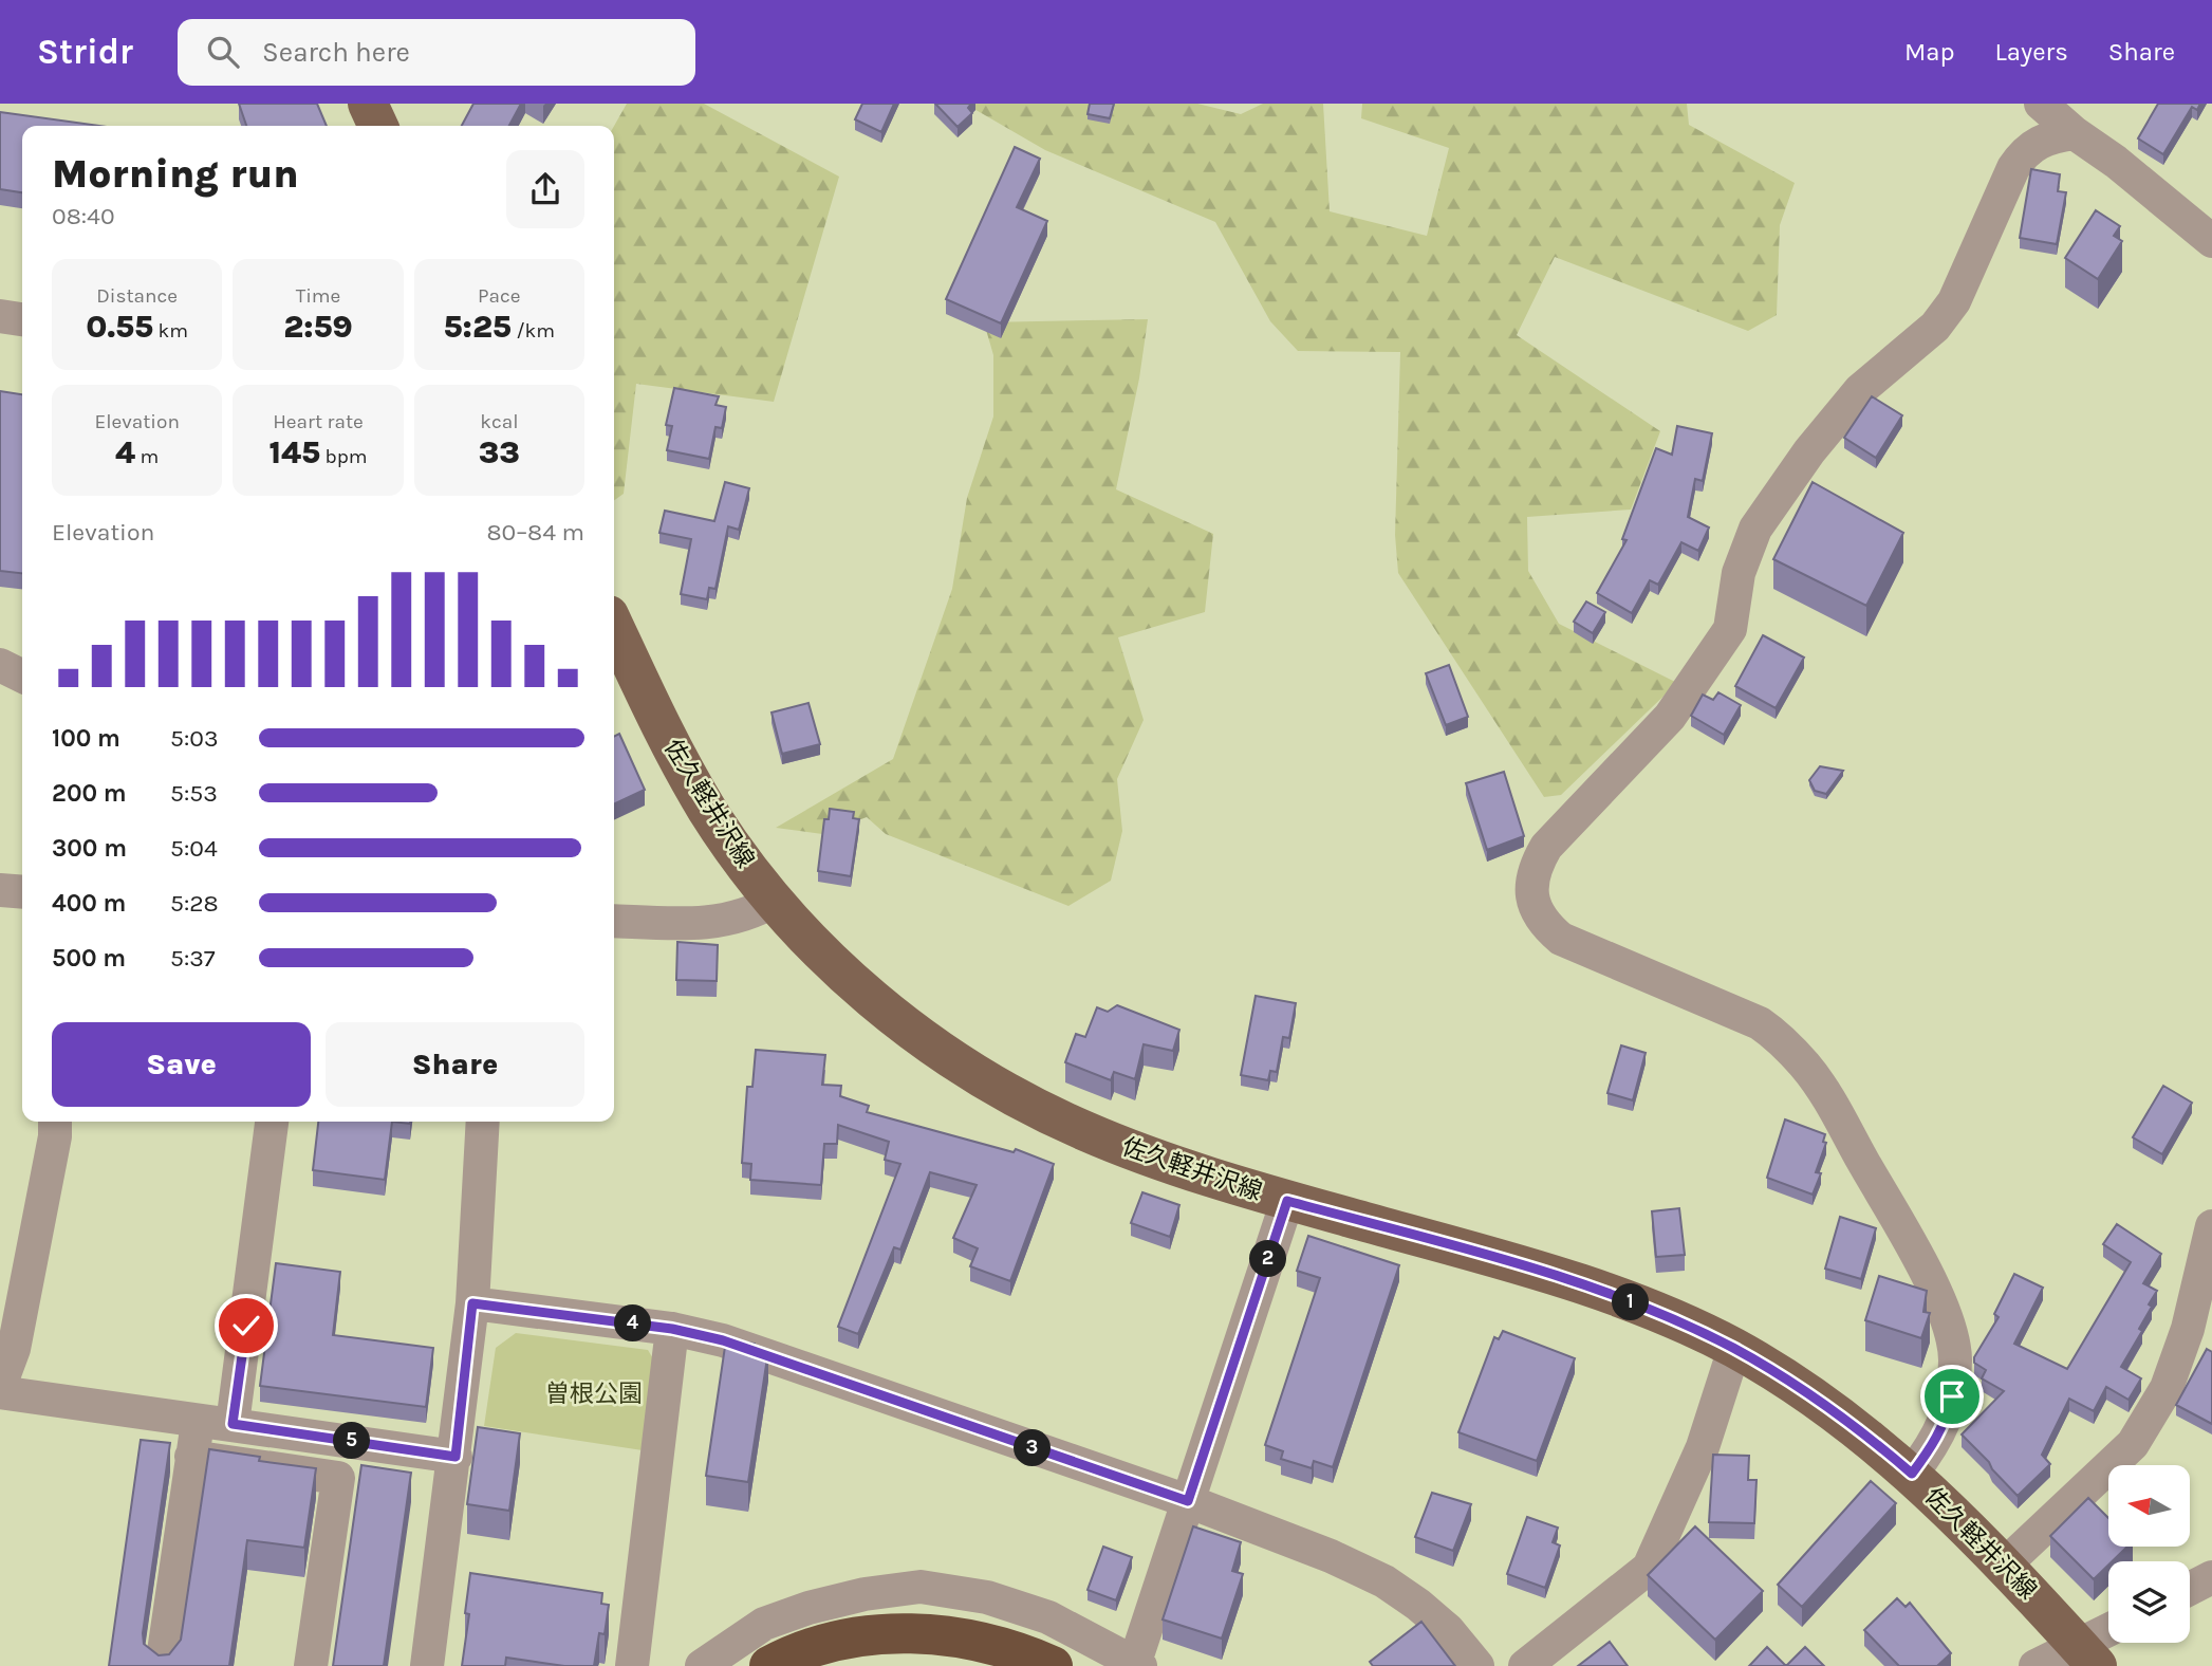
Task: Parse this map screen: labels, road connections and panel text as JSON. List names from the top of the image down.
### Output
{
  "streets": {
    "main road": ["佐久軽井沢線"]
  },
  "parks": ["曽根公園"],
  "north": "left",
  "page": {
    "header": "Stridr",
    "search": "Search here",
    "nav": ["Map", "Layers", "Share"],
    "heading": ["Morning run", "08:40"],
    "stats": [
      ["Distance", "0.55 km"],
      ["Time", "2:59"],
      ["Pace", "5:25 /km"],
      ["Elevation", "4 m"],
      ["Heart rate", "145 bpm"],
      ["kcal", "33"]
    ],
    "chart": ["Elevation", "80–84 m"],
    "list": [
      {
        "name": "100 m",
        "note": "5:03"
      },
      {
        "name": "200 m",
        "note": "5:53"
      },
      {
        "name": "300 m",
        "note": "5:04"
      },
      {
        "name": "400 m",
        "note": "5:28"
      },
      {
        "name": "500 m",
        "note": "5:37"
      }
    ],
    "buttons": ["Save", "Share"],
    "pins": [
      "2",
      "1",
      "4",
      "5",
      "3"
    ]
  }
}
